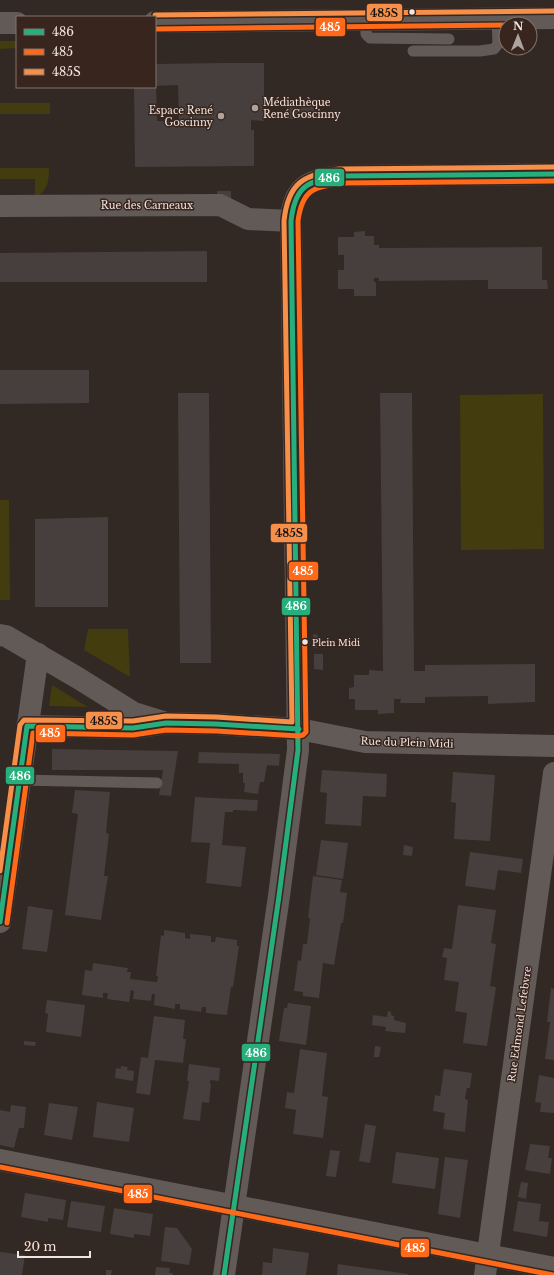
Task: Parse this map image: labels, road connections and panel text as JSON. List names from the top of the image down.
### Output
{
  "streets": {
    "street": ["Rue des Carneaux", "Rue du Plein Midi", "Rue Edmond Lefebvre"]
  },
  "places": ["Médiathèque René Goscinny", "Espace René Goscinny", "Plein Midi"],
  "lines": ["transit line 485S", "transit line 485", "transit line 486"],
  "legend": ["486", "485", "485S"],
  "scale_bar": "20 m",
  "north": "top"
}
